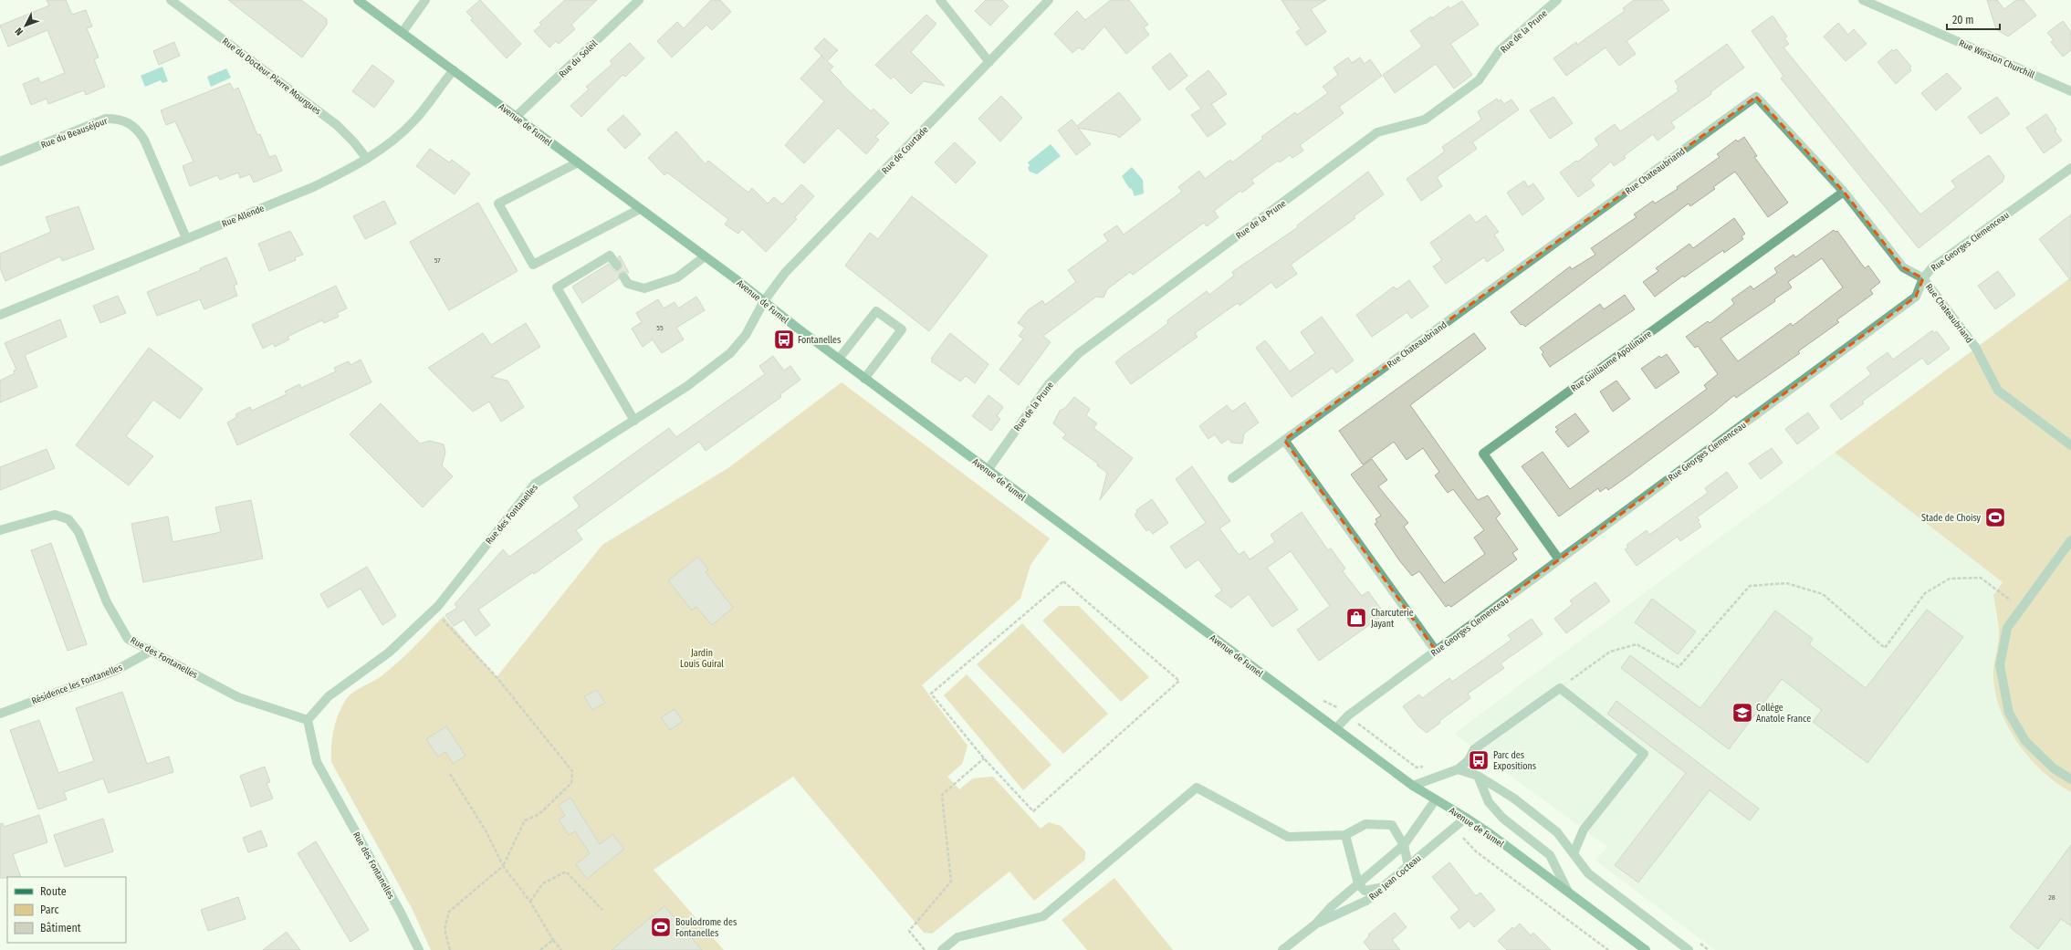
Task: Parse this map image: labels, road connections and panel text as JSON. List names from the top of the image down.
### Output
{
  "streets": {
    "main road": ["Avenue de Fumel"],
    "street": [
      "Rue de la Prune",
      "Rue du Soleil",
      "Rue Winston Churchill",
      "Rue du Docteur Pierre Mourgues",
      "Rue du Beauséjour",
      "Rue de Courtade",
      "Rue Chateaubriand",
      "Rue Allende",
      "Rue Georges Clemenceau",
      "Rue Guillaume Apollinaire",
      "Rue des Fontanelles",
      "Résidence les Fontanelles",
      "Rue Jean Cocteau"
    ]
  },
  "crossings": [
    ["Rue de la Prune", "Avenue de Fumel"],
    ["Rue du Soleil", "Avenue de Fumel"],
    ["Rue du Docteur Pierre Mourgues", "Rue Allende"],
    ["Avenue de Fumel", "Rue de Courtade"],
    ["Avenue de Fumel", "Rue Allende"],
    ["Avenue de Fumel", "Rue Georges Clemenceau"],
    ["Avenue de Fumel", "Rue des Fontanelles"],
    ["Avenue de Fumel", "Rue Jean Cocteau"],
    ["Rue du Beauséjour", "Rue Allende"],
    ["Rue de Courtade", "Rue des Fontanelles"],
    ["Rue Chateaubriand", "Rue Georges Clemenceau"],
    ["Rue Chateaubriand", "Rue Guillaume Apollinaire"],
    ["Rue Georges Clemenceau", "Rue Guillaume Apollinaire"],
    ["Rue des Fontanelles", "Résidence les Fontanelles"]
  ],
  "parks": ["Jardin Louis Guiral"],
  "places": {
    "bus stop": ["Fontanelles", "Parc des Expositions"],
    "sports": ["Stade de Choisy", "Boulodrome des Fontanelles"],
    "shop": ["Charcuterie Jayant"],
    "school or university": ["Collège Anatole France"]
  },
  "house_numbers": ["57", "55", "28"],
  "legend": ["Route", "Parc", "Bâtiment"],
  "scale_bar": "20 m",
  "north": "bottom left"
}
